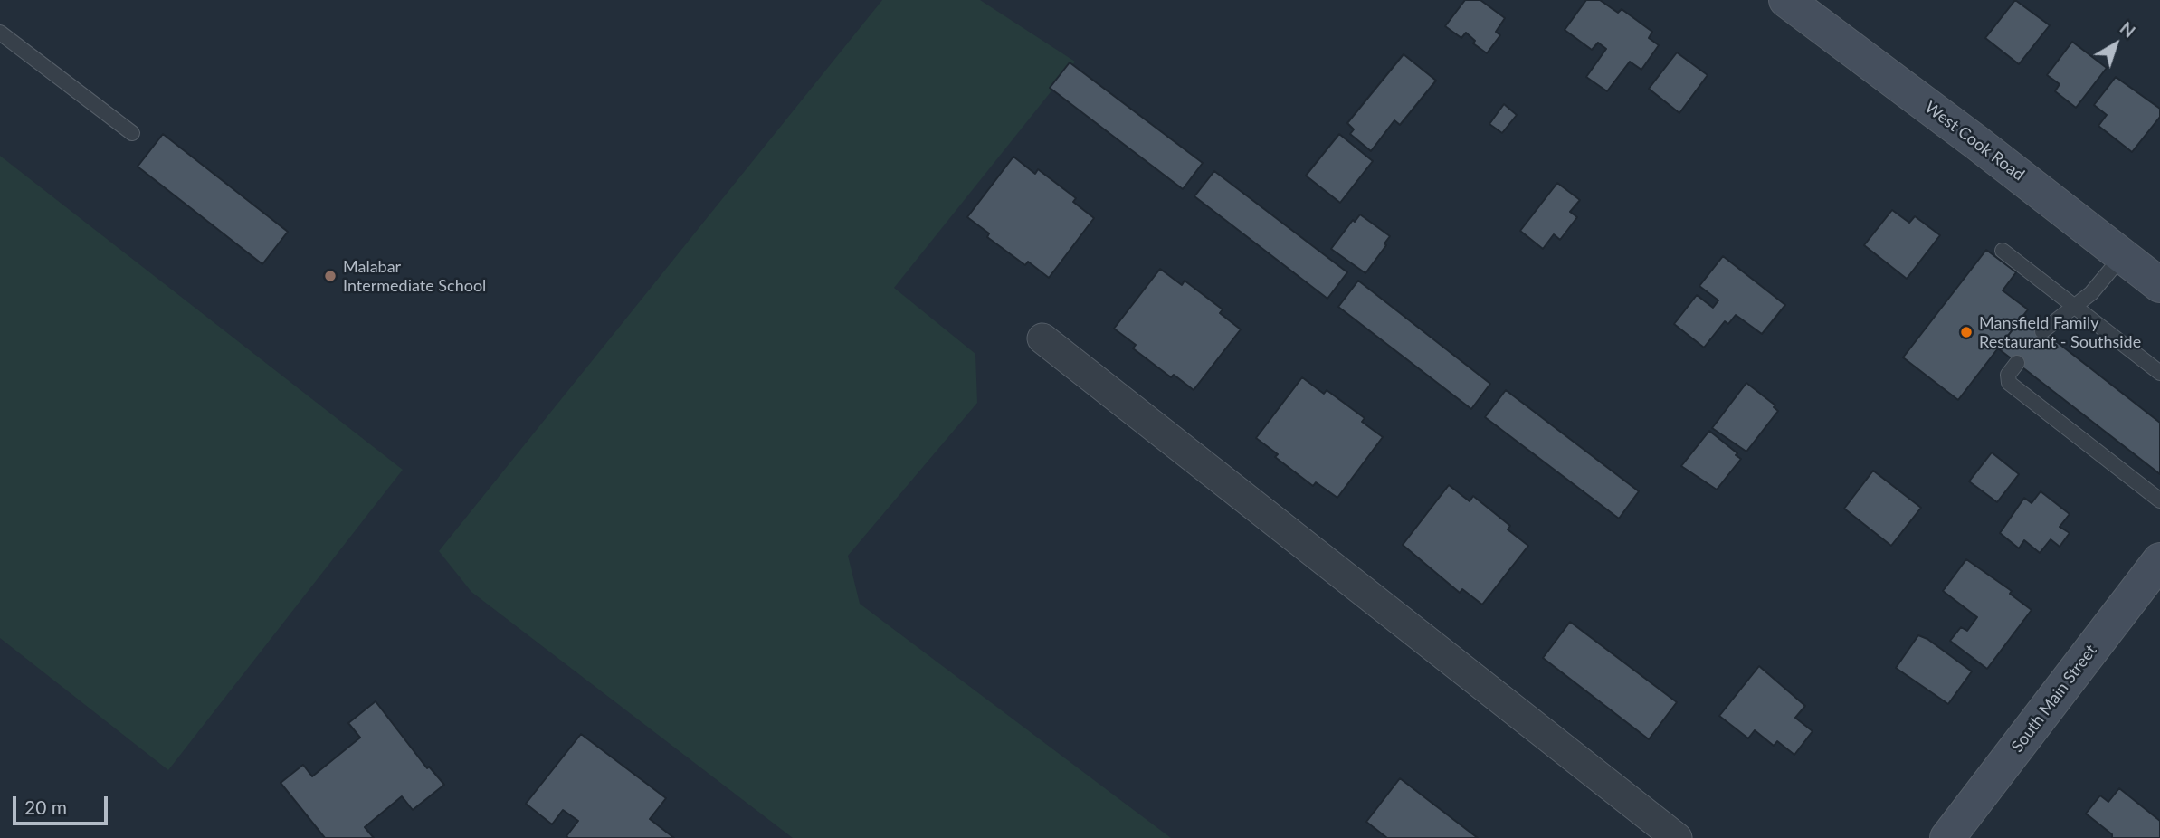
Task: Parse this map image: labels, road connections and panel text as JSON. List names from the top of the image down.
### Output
{
  "streets": {
    "main road": ["West Cook Road", "South Main Street"]
  },
  "places": ["Malabar Intermediate School", "Mansfield Family Restaurant - Southside"],
  "scale_bar": "20 m",
  "north": "top right"
}
